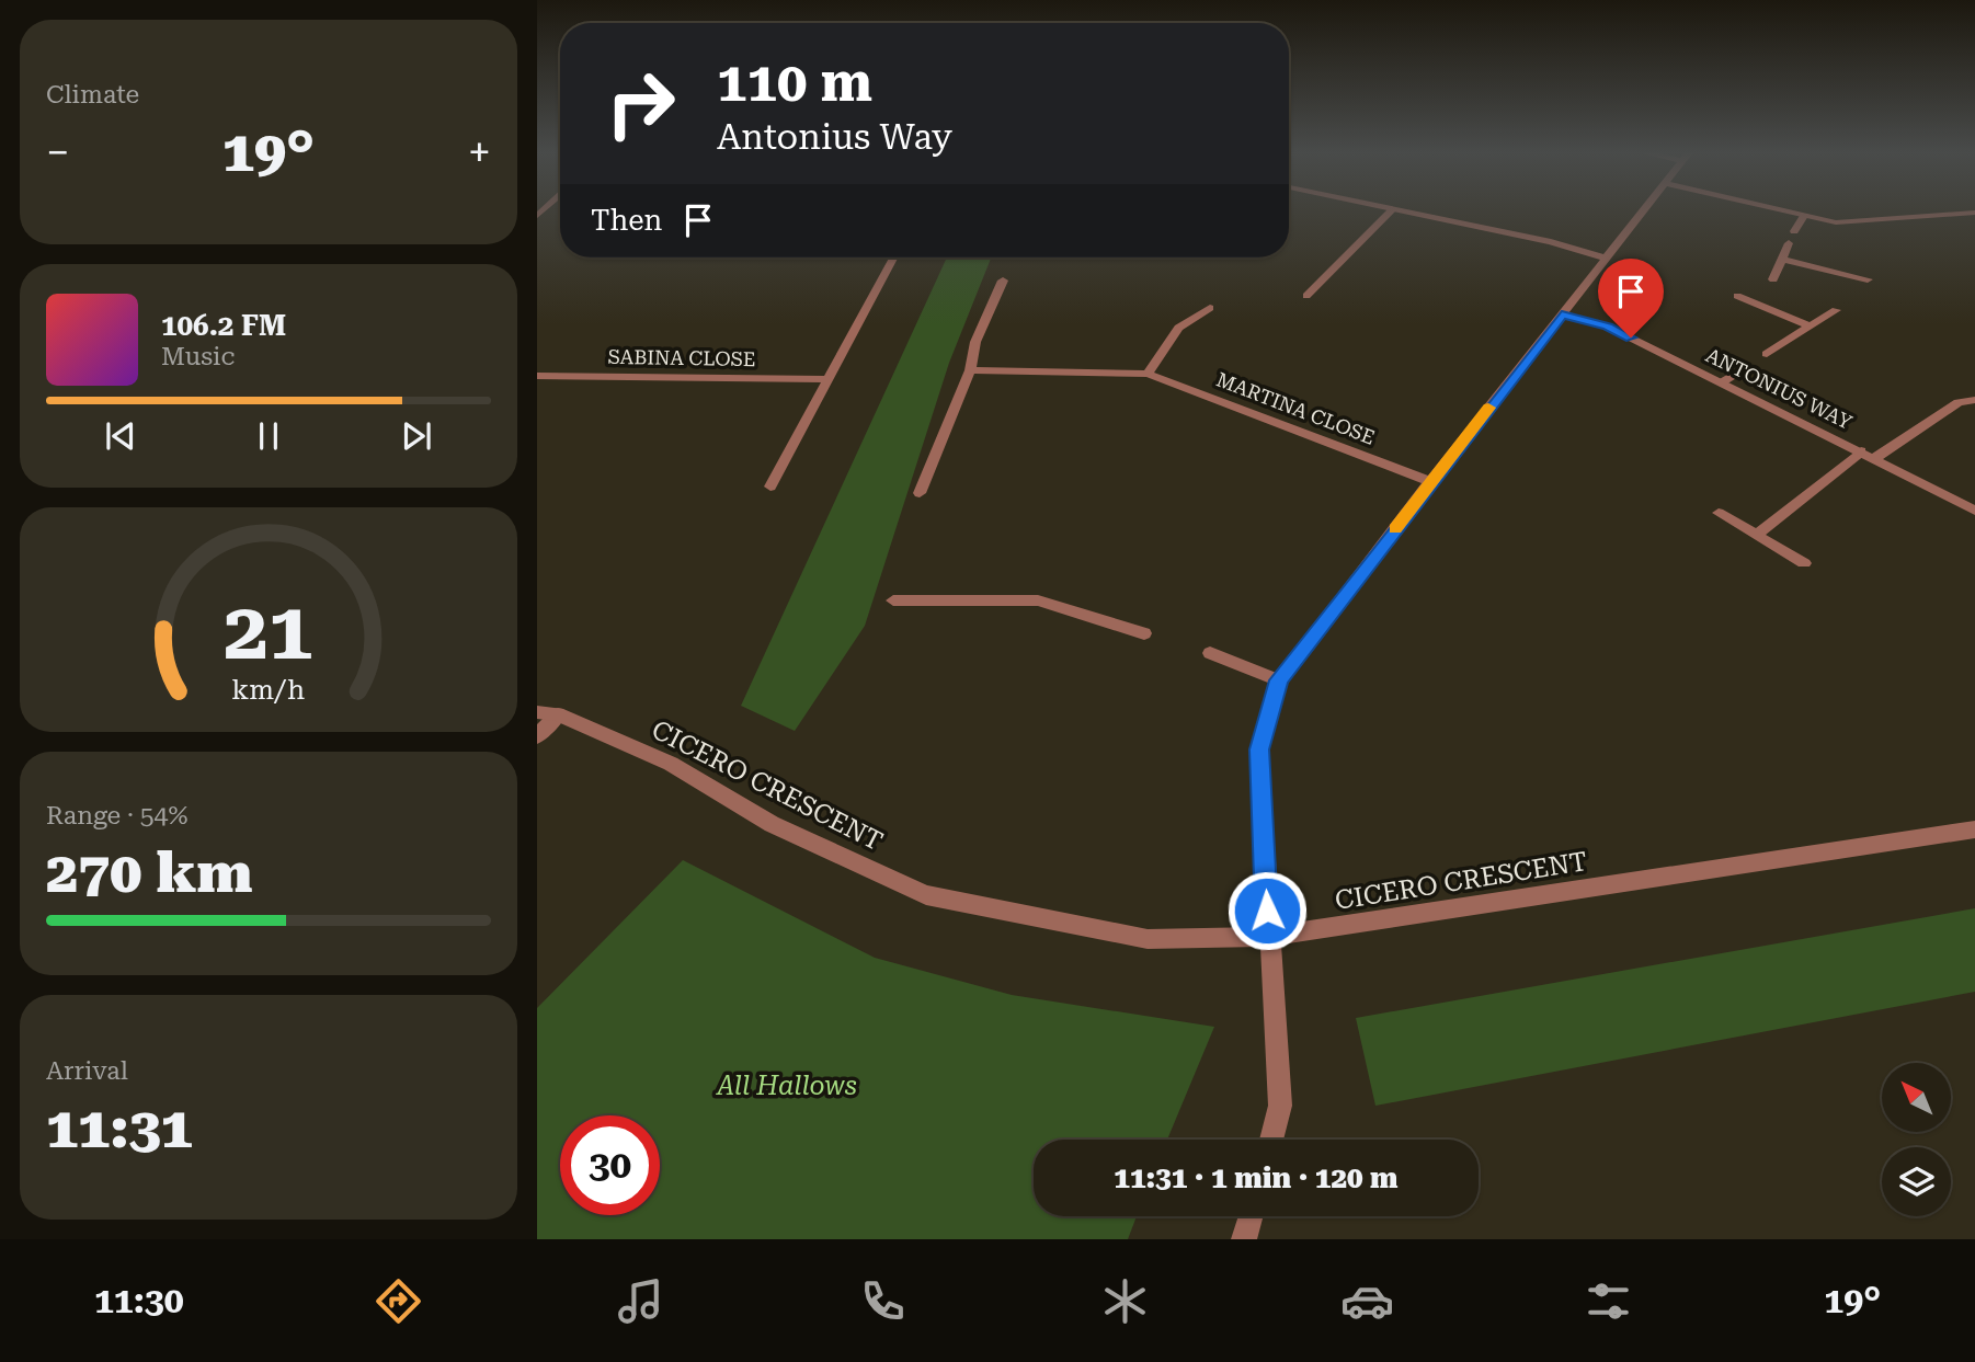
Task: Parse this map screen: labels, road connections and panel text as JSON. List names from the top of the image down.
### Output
{
  "streets": {
    "street": [
      "SABINA CLOSE",
      "ANTONIUS WAY",
      "MARTINA CLOSE",
      "CICERO CRESCENT"
    ]
  },
  "parks": ["All Hallows"],
  "north": "top left",
  "page": {
    "tile": [
      "Climate",
      ["Range · 54%", "270 km"],
      ["Arrival", "11:31"]
    ],
    "turn": ["110 m", "Antonius Way"],
    "heat": ["−", "19°", "+"],
    "then": "Then",
    "song": ["106.2 FM", "Music"],
    "limit": "30",
    "trip": "11:31 · 1 min · 120 m",
    "tabs": ["11:30", "19°"],
    "gauge": ["21", "km/h"]
  }
}
